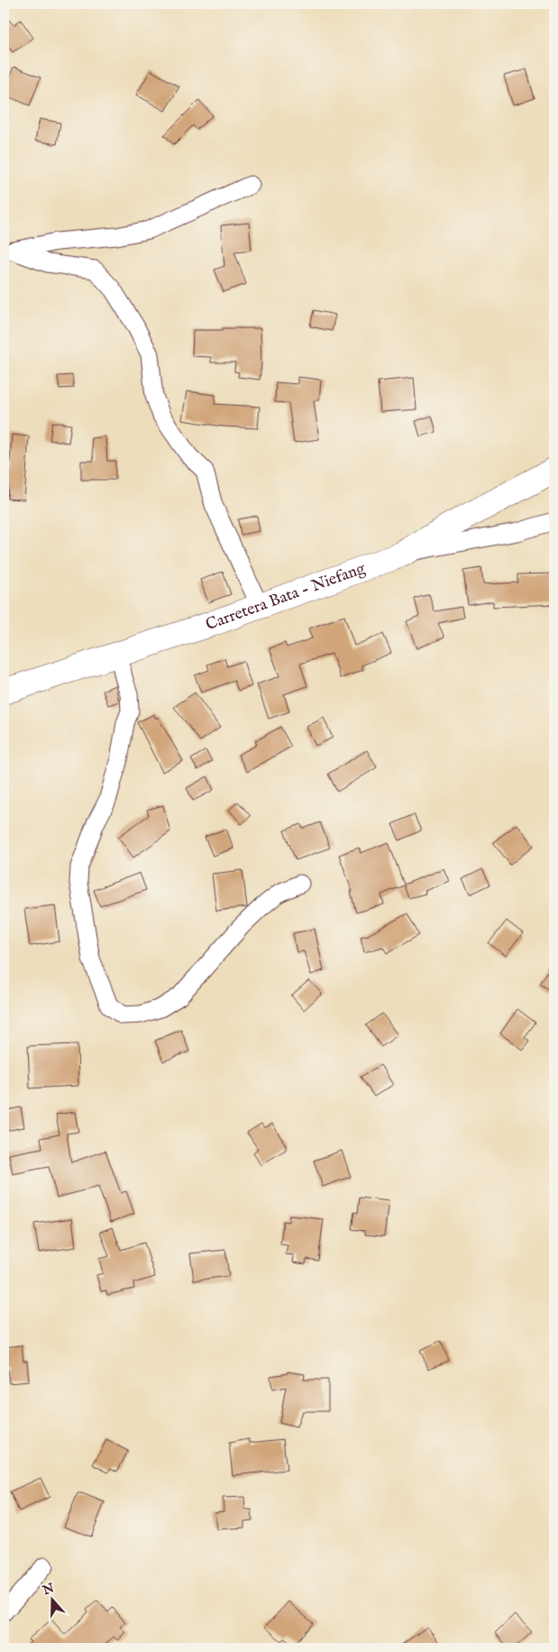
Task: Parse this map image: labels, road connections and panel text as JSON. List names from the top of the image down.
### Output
{
  "streets": {
    "main road": ["Carretera Bata - Niefang"]
  },
  "north": "top"
}
